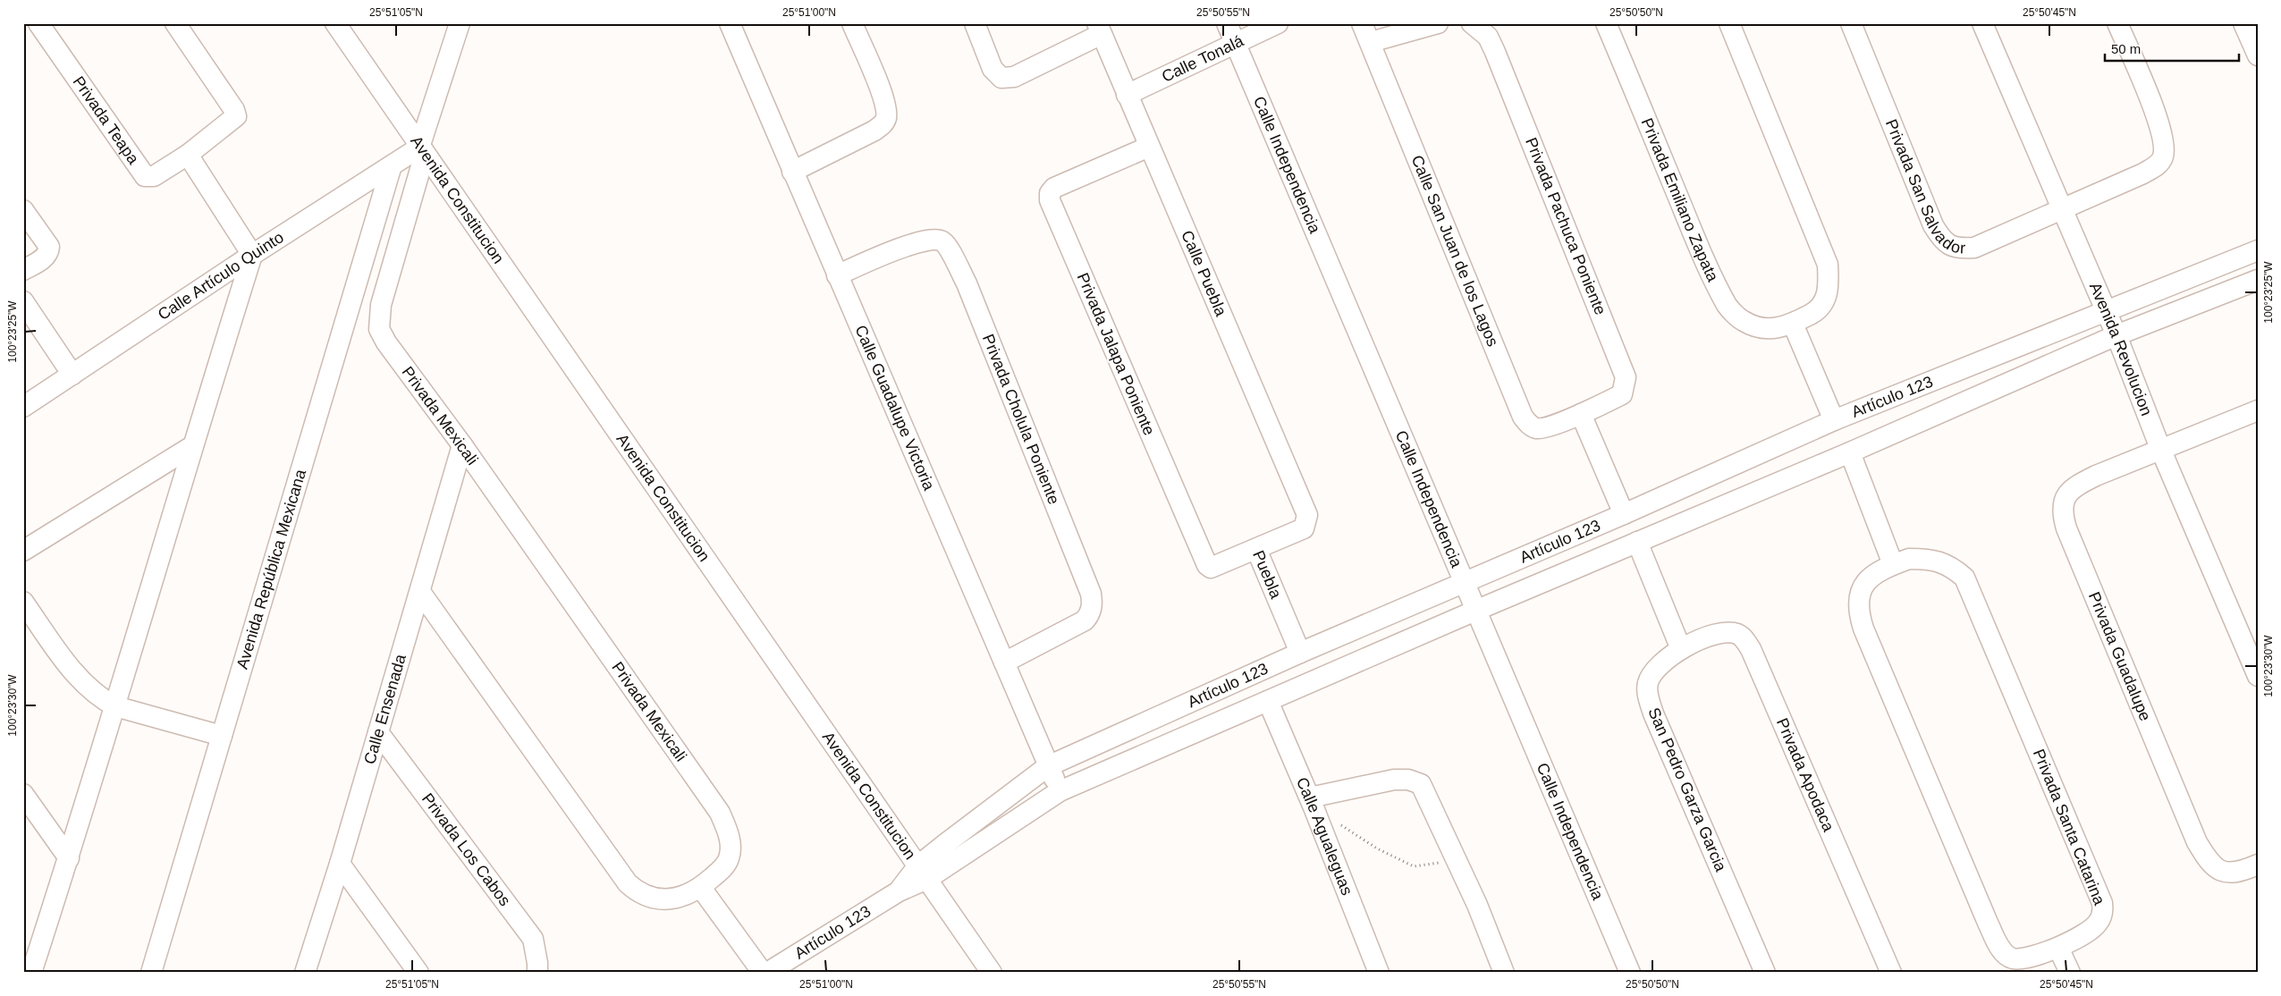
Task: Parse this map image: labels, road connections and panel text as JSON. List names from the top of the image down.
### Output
{
  "streets": {
    "street": [
      "Calle Tonalá",
      "Privada Teapa",
      "Calle Independencia",
      "Privada San Salvador",
      "Privada Emiliano Zapata",
      "Avenida Constitucion",
      "Privada Pachuca Poniente",
      "Calle San Juan de los Lagos",
      "Calle Puebla",
      "Calle Artículo Quinto",
      "Avenida Revolucion",
      "Privada Jalapa Poniente",
      "Artículo 123",
      "Calle Guadalupe Victoria",
      "Privada Mexicali",
      "Privada Cholula Poniente",
      "Avenida República Mexicana",
      "Puebla",
      "Privada Guadalupe",
      "Calle Ensenada",
      "Privada Apodaca",
      "San Pedro Garza Garcia",
      "Privada Santa Catarina",
      "Calle Agualeguas",
      "Privada Los Cabos"
    ]
  },
  "crossings": [
    ["Calle Tonalá", "Calle Independencia"],
    ["Calle Tonalá", "Calle Puebla"],
    ["Calle Independencia", "Artículo 123"],
    ["Privada San Salvador", "Avenida Revolucion"],
    ["Avenida Constitucion", "Calle Artículo Quinto"],
    ["Avenida Constitucion", "Artículo 123"],
    ["Avenida Constitucion", "Privada Mexicali"],
    ["Privada Pachuca Poniente", "Calle San Juan de los Lagos"],
    ["Calle Puebla", "Privada Jalapa Poniente"],
    ["Calle Puebla", "Puebla"],
    ["Calle Artículo Quinto", "Privada Mexicali"],
    ["Calle Artículo Quinto", "Avenida República Mexicana"],
    ["Avenida Revolucion", "Artículo 123"],
    ["Avenida Revolucion", "Privada Guadalupe"],
    ["Privada Jalapa Poniente", "Puebla"],
    ["Artículo 123", "Calle Guadalupe Victoria"],
    ["Artículo 123", "Puebla"],
    ["Artículo 123", "Calle Agualeguas"],
    ["Calle Guadalupe Victoria", "Privada Cholula Poniente"],
    ["Privada Mexicali", "Calle Ensenada"],
    ["Calle Ensenada", "Privada Los Cabos"],
    ["Privada Apodaca", "San Pedro Garza Garcia"]
  ],
  "scale_bar": "50 m",
  "coordinates": [
    "25°51'05\"N",
    "25°51'00\"N",
    "25°50'55\"N",
    "25°50'50\"N",
    "25°50'45\"N",
    "100°23'25\"W",
    "100°23'30\"W"
  ]
}
